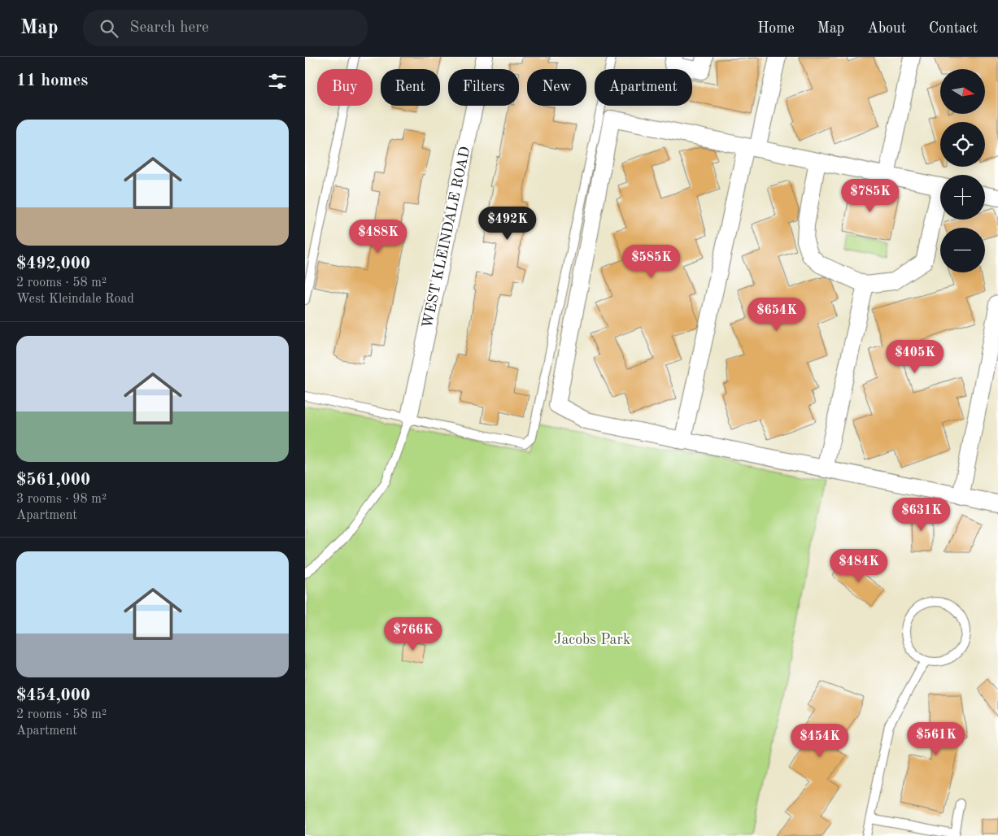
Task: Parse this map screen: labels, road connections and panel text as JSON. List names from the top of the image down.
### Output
{
  "streets": {
    "street": ["WEST KLEINDALE ROAD"]
  },
  "parks": ["Jacobs Park"],
  "north": "right",
  "page": {
    "header": "Map",
    "search": "Search here",
    "nav": [
      "Home",
      "Map",
      "About",
      "Contact"
    ],
    "heading": "11 homes",
    "map_buttons": ["+", "−"],
    "chip": [
      "Buy",
      "Rent",
      "Filters",
      "New",
      "Apartment"
    ],
    "list": [
      {
        "name": "$492,000",
        "note": "2 rooms · 58 m² · West Kleindale Road"
      },
      {
        "name": "$561,000",
        "note": "3 rooms · 98 m² · Apartment"
      },
      {
        "name": "$454,000",
        "note": "2 rooms · 58 m² · Apartment"
      }
    ],
    "price": [
      "$785K",
      "$492K",
      "$488K",
      "$585K",
      "$654K",
      "$405K",
      "$631K",
      "$484K",
      "$766K",
      "$561K",
      "$454K"
    ]
  }
}
